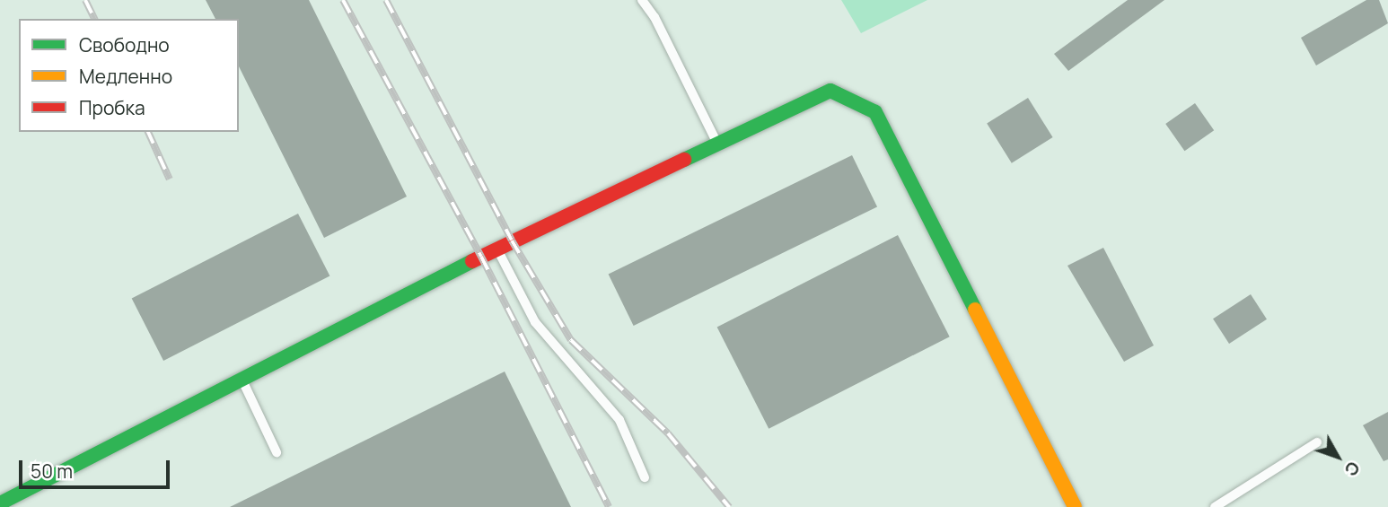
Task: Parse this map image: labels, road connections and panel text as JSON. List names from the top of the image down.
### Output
{
  "legend": ["Свободно", "Медленно", "Пробка"],
  "scale_bar": "50 m",
  "north": "bottom right"
}
